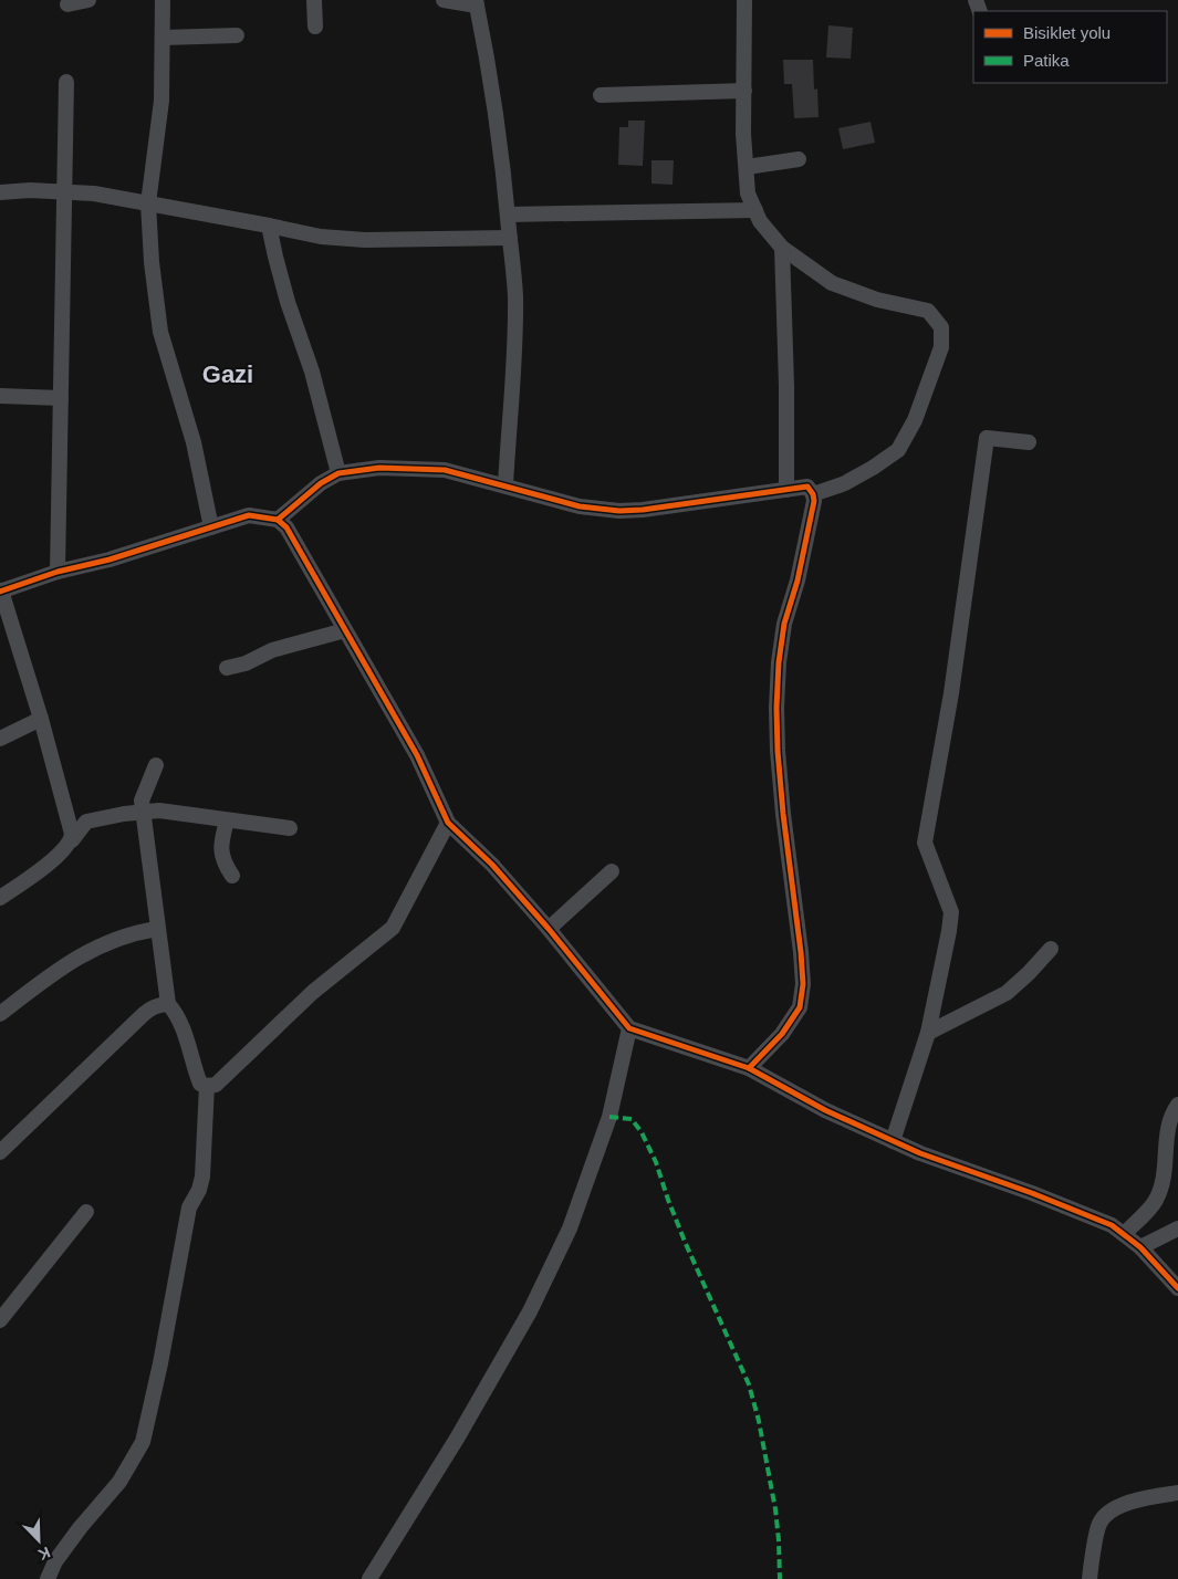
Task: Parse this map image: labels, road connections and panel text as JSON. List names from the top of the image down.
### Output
{
  "districts": ["Gazi"],
  "legend": ["Bisiklet yolu", "Patika"],
  "north": "bottom right"
}
